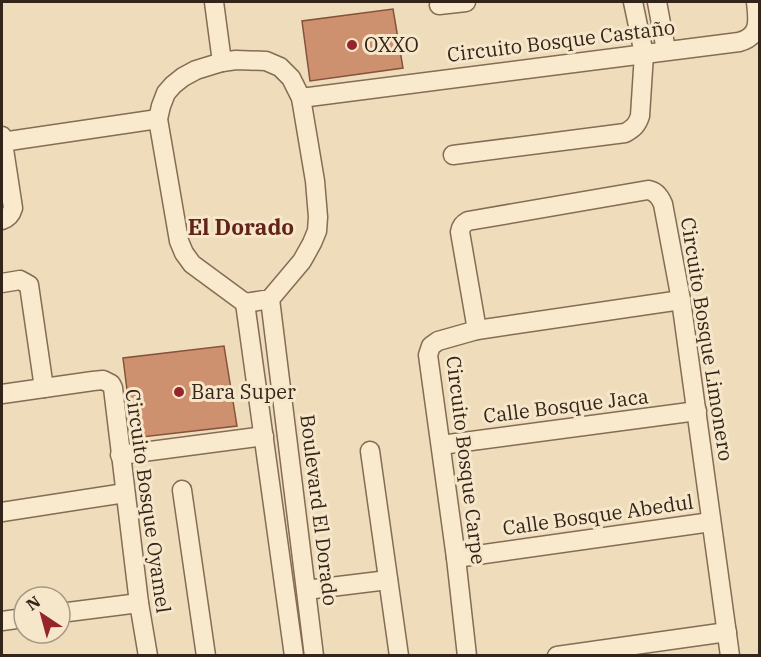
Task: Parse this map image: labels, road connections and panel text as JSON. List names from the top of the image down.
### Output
{
  "streets": {
    "street": [
      "Circuito Bosque Castaño",
      "Circuito Bosque Limonero",
      "Calle Bosque Jaca",
      "Circuito Bosque Carpe",
      "Circuito Bosque Oyamel",
      "Boulevard El Dorado",
      "Calle Bosque Abedul"
    ]
  },
  "crossings": [
    ["Circuito Bosque Castaño", "Boulevard El Dorado"],
    ["Circuito Bosque Limonero", "Calle Bosque Jaca"],
    ["Circuito Bosque Limonero", "Circuito Bosque Carpe"],
    ["Circuito Bosque Limonero", "Calle Bosque Abedul"],
    ["Calle Bosque Jaca", "Circuito Bosque Carpe"],
    ["Circuito Bosque Carpe", "Calle Bosque Abedul"]
  ],
  "districts": ["El Dorado"],
  "places": ["OXXO", "Bara Super"],
  "north": "top left"
}
